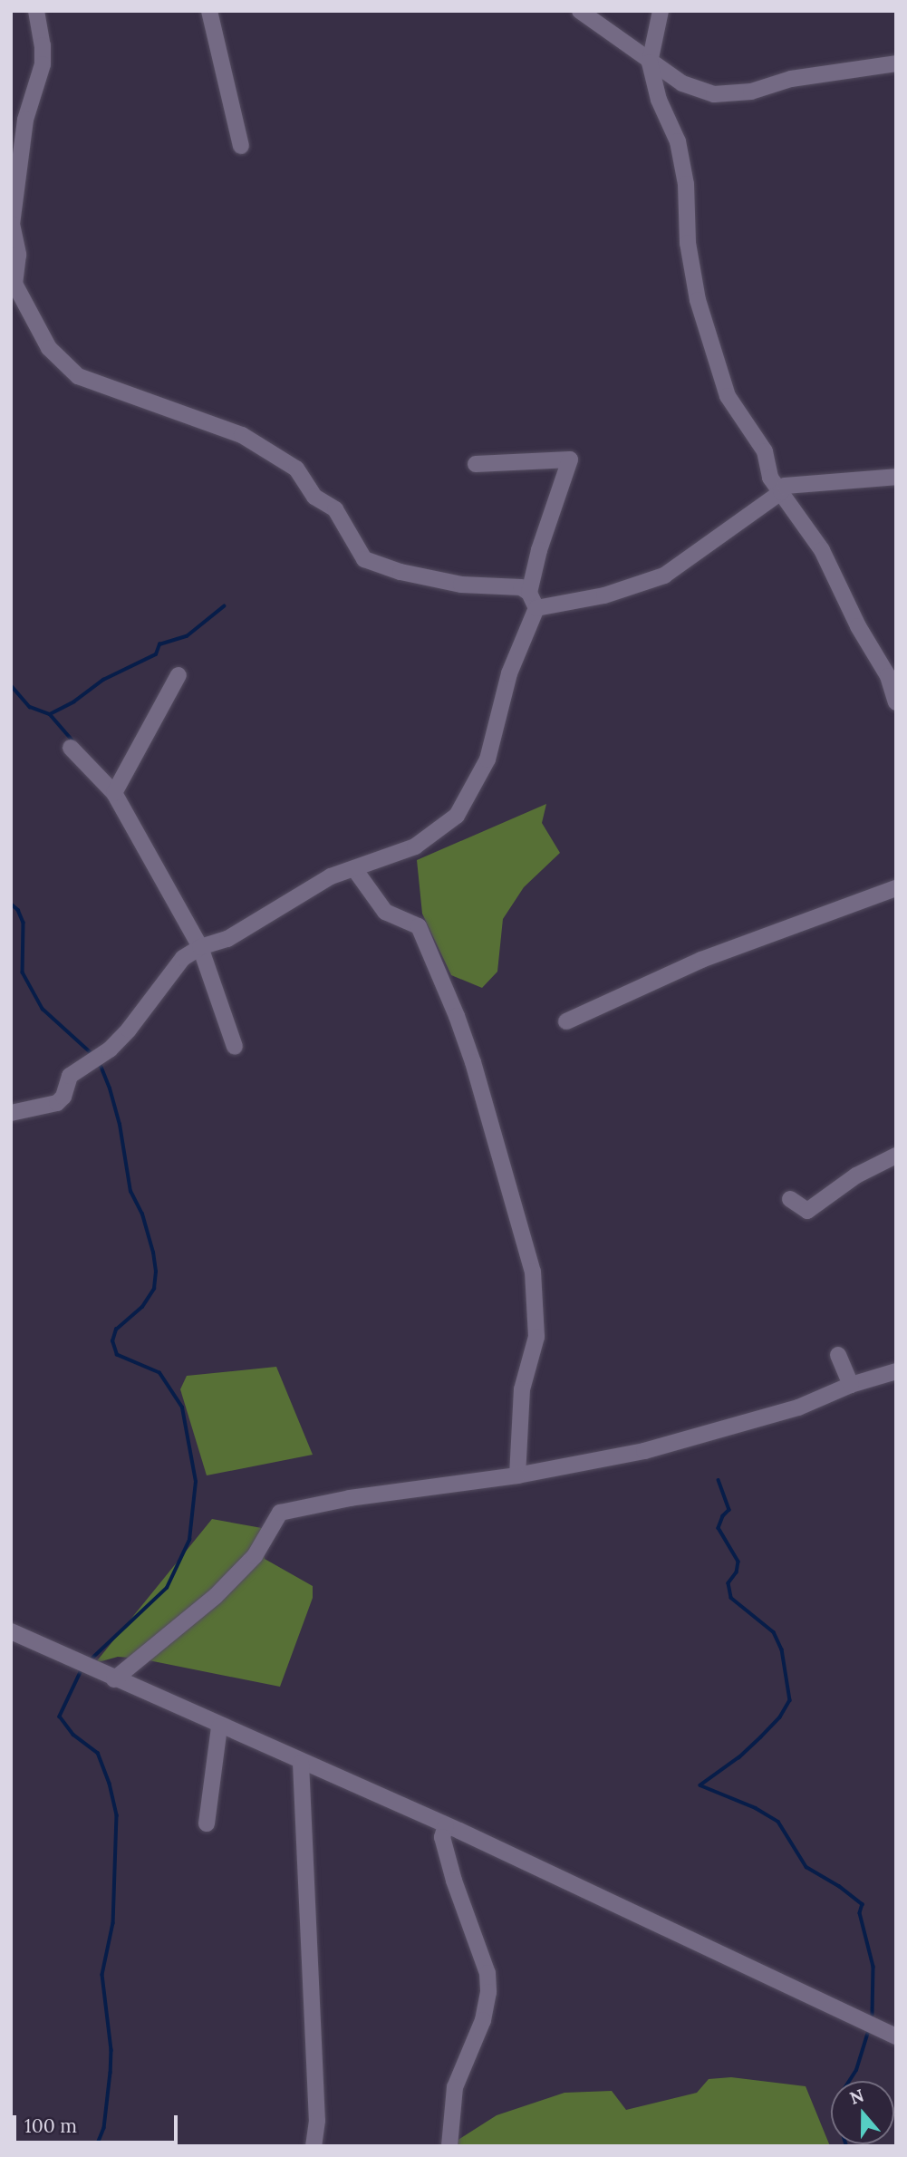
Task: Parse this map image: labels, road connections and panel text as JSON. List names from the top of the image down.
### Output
{
  "scale_bar": "100 m",
  "north": "top"
}
